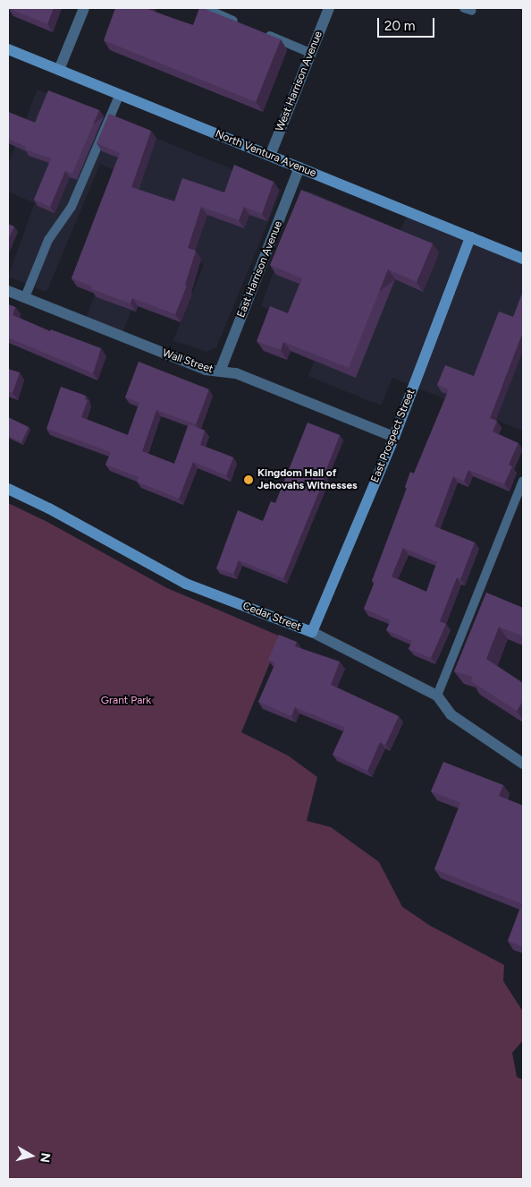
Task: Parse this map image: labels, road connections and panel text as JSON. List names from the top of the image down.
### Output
{
  "streets": {
    "main road": ["North Ventura Avenue", "East Prospect Street", "Cedar Street"],
    "street": ["West Harrison Avenue", "East Harrison Avenue", "Wall Street"]
  },
  "crossings": [
    ["West Harrison Avenue", "North Ventura Avenue"],
    ["North Ventura Avenue", "East Harrison Avenue"],
    ["North Ventura Avenue", "East Prospect Street"],
    ["East Harrison Avenue", "Wall Street"],
    ["Wall Street", "East Prospect Street"],
    ["East Prospect Street", "Cedar Street"]
  ],
  "parks": ["Grant Park"],
  "places": ["Kingdom Hall of Jehovahs Witnesses"],
  "scale_bar": "20 m",
  "north": "right"
}
